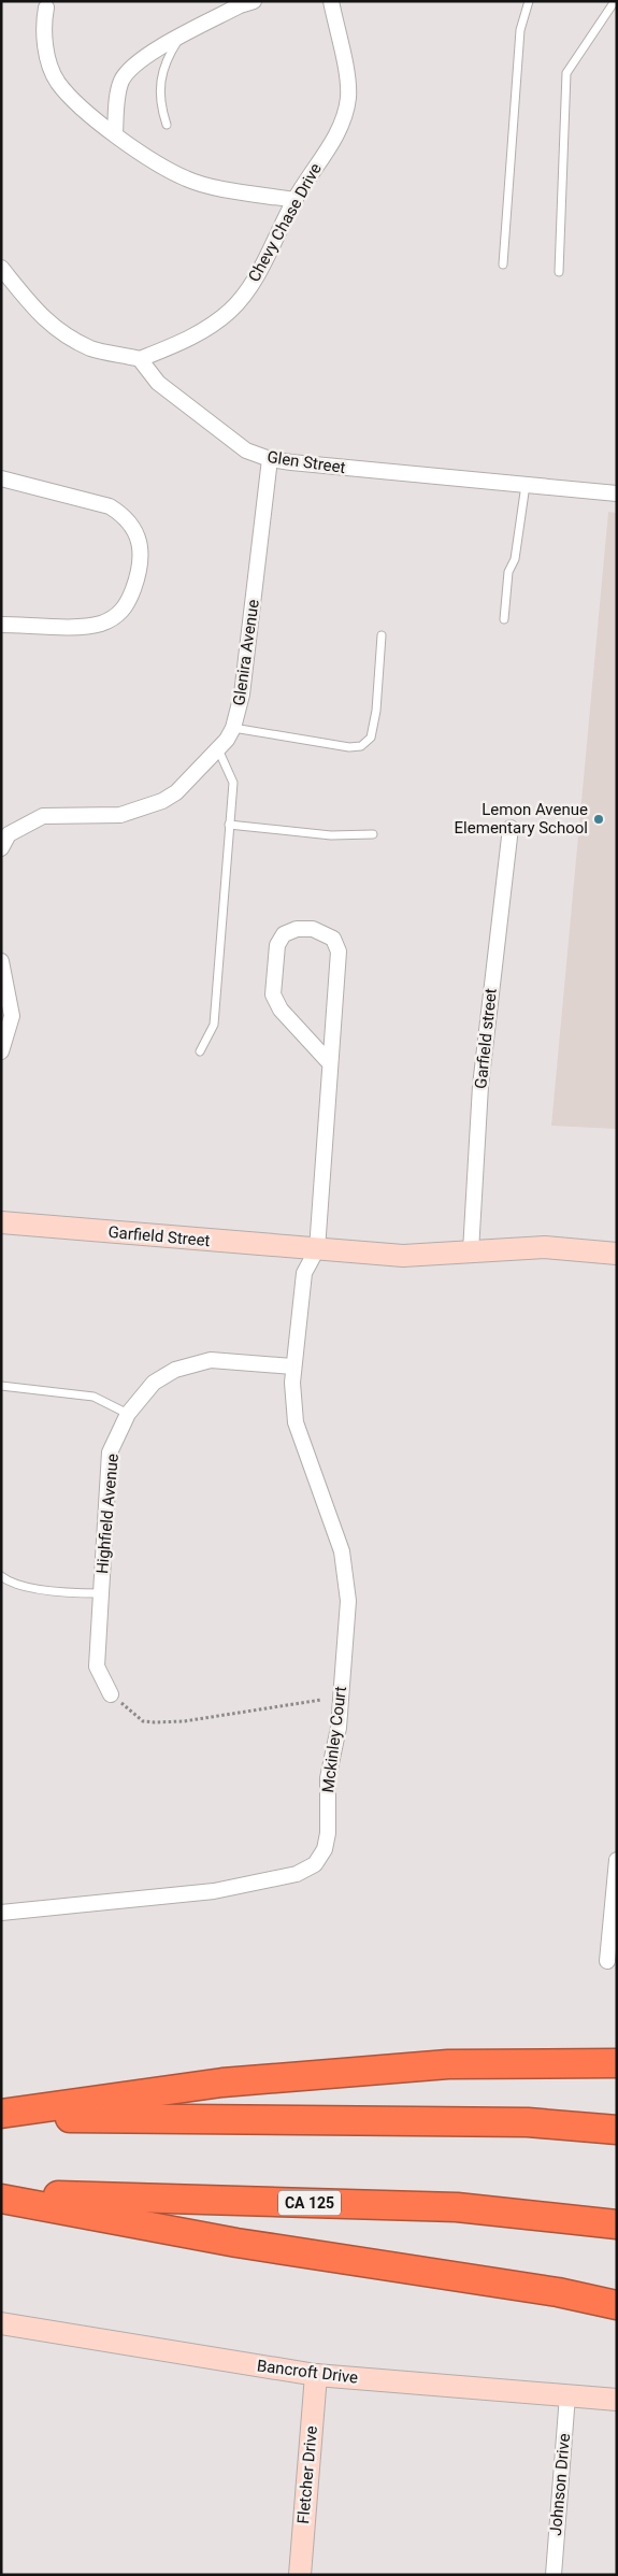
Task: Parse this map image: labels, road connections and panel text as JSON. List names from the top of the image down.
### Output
{
  "streets": {
    "highway": ["CA 125"],
    "street": [
      "Chevy Chase Drive",
      "Glen Street",
      "Glenira Avenue",
      "Garfield street",
      "Garfield Street",
      "Highfield Avenue",
      "Mckinley Court",
      "Bancroft Drive",
      "Fletcher Drive",
      "Johnson Drive"
    ]
  },
  "crossings": [
    ["Chevy Chase Drive", "Glen Street"],
    ["Glen Street", "Glenira Avenue"],
    ["Garfield street", "Garfield Street"],
    ["Highfield Avenue", "Mckinley Court"],
    ["Bancroft Drive", "Fletcher Drive"],
    ["Bancroft Drive", "Johnson Drive"]
  ],
  "places": ["Lemon Avenue Elementary School"]
}
